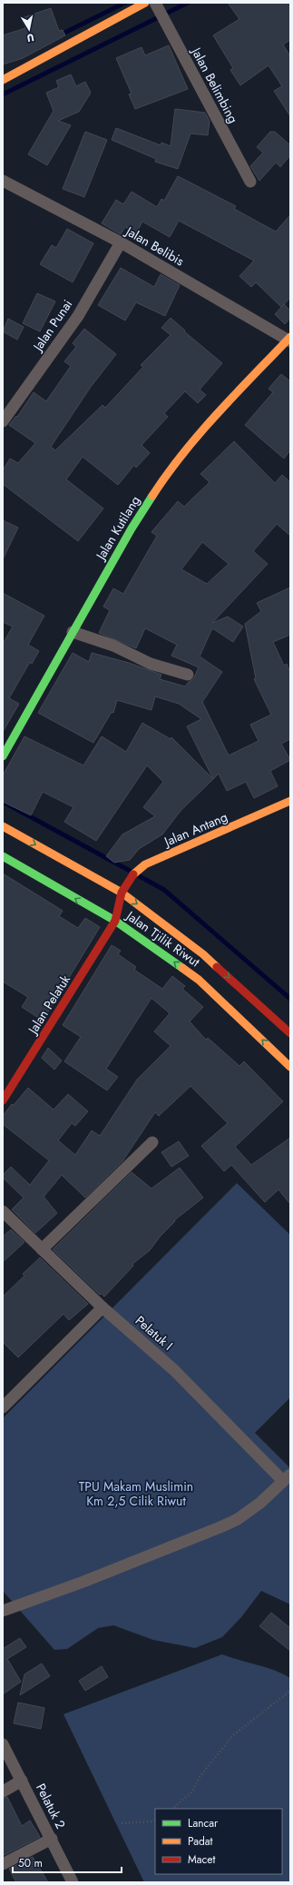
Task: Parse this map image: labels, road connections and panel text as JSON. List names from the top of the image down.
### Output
{
  "streets": {
    "main road": [
      "Jalan Kutilang",
      "Jalan Antang",
      "Jalan Tjilik Riwut",
      "Jalan Pelatuk"
    ],
    "street": [
      "Jalan Belimbing",
      "Jalan Belibis",
      "Jalan Punai",
      "Pelatuk I",
      "Pelatuk 2"
    ]
  },
  "crossings": [
    ["Jalan Belibis", "Jalan Punai"],
    ["Jalan Belibis", "Jalan Kutilang"],
    ["Jalan Antang", "Jalan Tjilik Riwut"],
    ["Jalan Antang", "Jalan Pelatuk"],
    ["Jalan Tjilik Riwut", "Jalan Pelatuk"]
  ],
  "parks": ["TPU Makam Muslimin Km 2,5 Cilik Riwut"],
  "legend": ["Lancar", "Padat", "Macet"],
  "scale_bar": "50 m",
  "north": "bottom"
}
